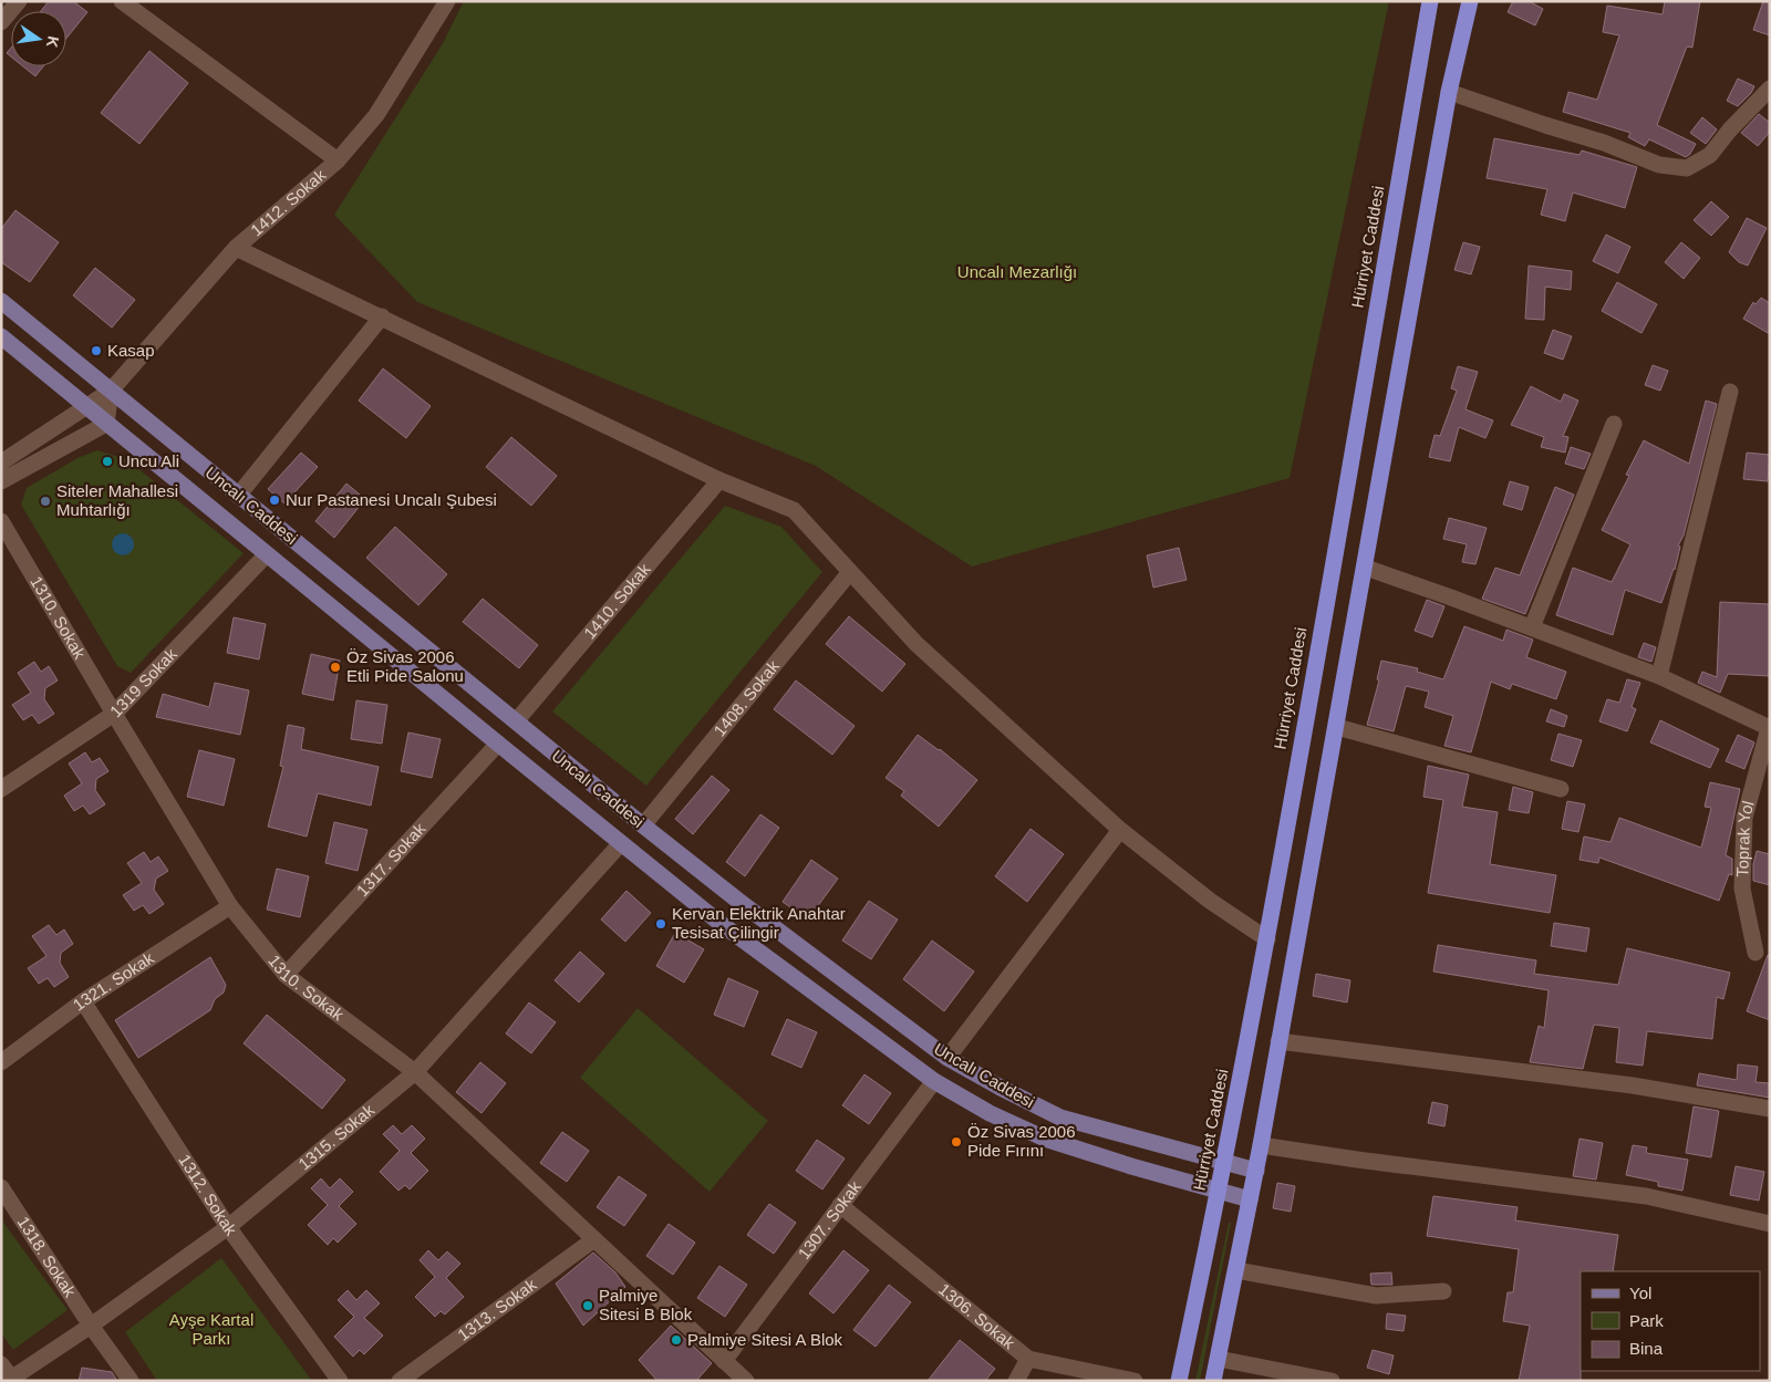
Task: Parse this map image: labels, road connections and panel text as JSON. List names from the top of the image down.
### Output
{
  "streets": {
    "highway": ["Hürriyet Caddesi"],
    "main road": ["Uncalı Caddesi"],
    "street": [
      "1412. Sokak",
      "1410. Sokak",
      "1310. Sokak",
      "1319 Sokak",
      "1408. Sokak",
      "Toprak Yol",
      "1317. Sokak",
      "1321. Sokak",
      "1315. Sokak",
      "1312. Sokak",
      "1307. Sokak",
      "1318. Sokak",
      "1313. Sokak",
      "1306. Sokak"
    ]
  },
  "crossings": [
    ["1412. Sokak", "Uncalı Caddesi"],
    ["Hürriyet Caddesi", "Uncalı Caddesi"],
    ["Uncalı Caddesi", "1410. Sokak"],
    ["Uncalı Caddesi", "1319 Sokak"],
    ["Uncalı Caddesi", "1408. Sokak"],
    ["Uncalı Caddesi", "1317. Sokak"],
    ["Uncalı Caddesi", "1315. Sokak"],
    ["Uncalı Caddesi", "1307. Sokak"],
    ["1310. Sokak", "1319 Sokak"],
    ["1310. Sokak", "1317. Sokak"],
    ["1310. Sokak", "1321. Sokak"],
    ["1310. Sokak", "1315. Sokak"],
    ["1310. Sokak", "1307. Sokak"],
    ["1310. Sokak", "1313. Sokak"],
    ["1321. Sokak", "1312. Sokak"],
    ["1315. Sokak", "1312. Sokak"],
    ["1315. Sokak", "1318. Sokak"],
    ["1307. Sokak", "1306. Sokak"]
  ],
  "parks": ["Uncalı Mezarlığı", "Ayşe Kartal Parkı"],
  "places": [
    "Kasap",
    "Uncu Ali",
    "Nur Pastanesi Uncalı Şubesi",
    "Siteler Mahallesi Muhtarlığı",
    "Öz Sivas 2006 Etli Pide Salonu",
    "Kervan Elektrik Anahtar Tesisat Çilingir",
    "Öz Sivas 2006 Pide Fırını",
    "Palmiye Sitesi B Blok",
    "Palmiye Sitesi A Blok"
  ],
  "legend": ["Yol", "Park", "Bina"],
  "north": "right"
}
